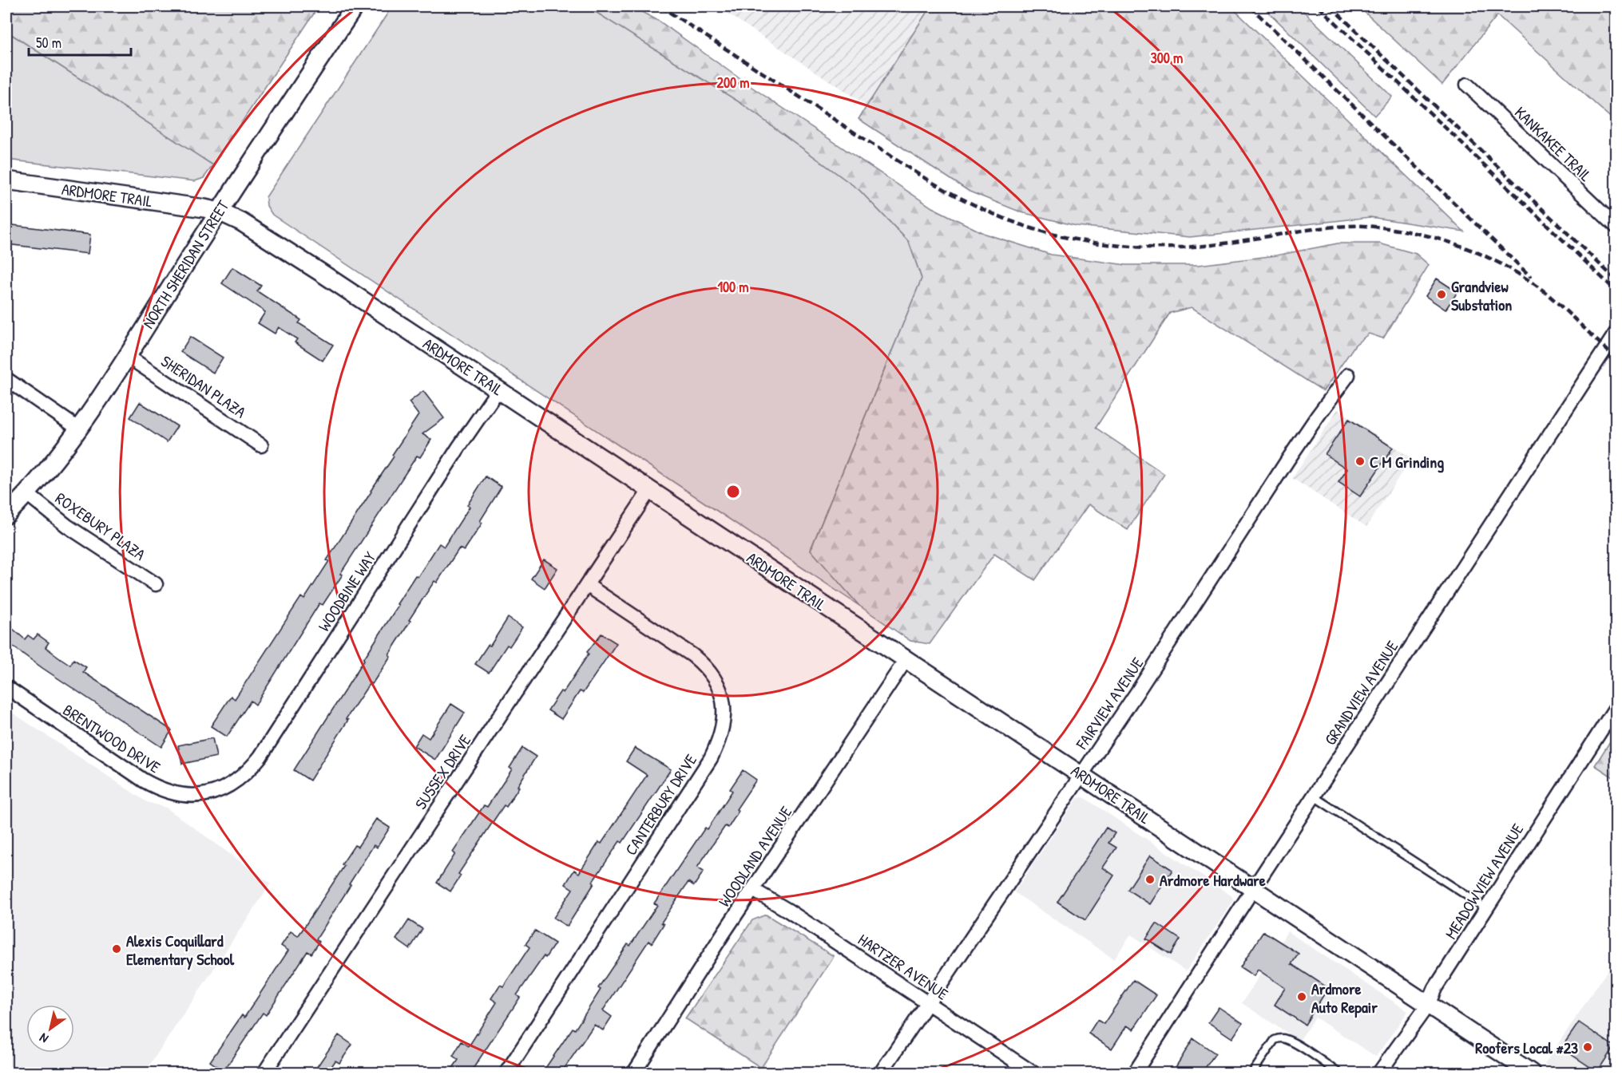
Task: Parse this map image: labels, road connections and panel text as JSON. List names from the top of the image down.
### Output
{
  "streets": {
    "street": [
      "KANKAKEE TRAIL",
      "ARDMORE TRAIL",
      "NORTH SHERIDAN STREET",
      "SHERIDAN PLAZA",
      "ROXEBURY PLAZA",
      "WOODBINE WAY",
      "GRANDVIEW AVENUE",
      "FAIRVIEW AVENUE",
      "BRENTWOOD DRIVE",
      "SUSSEX DRIVE",
      "CANTERBURY DRIVE",
      "WOODLAND AVENUE",
      "MEADOWVIEW AVENUE",
      "HARTZER AVENUE"
    ]
  },
  "crossings": [
    ["ARDMORE TRAIL", "NORTH SHERIDAN STREET"],
    ["ARDMORE TRAIL", "WOODBINE WAY"],
    ["ARDMORE TRAIL", "GRANDVIEW AVENUE"],
    ["ARDMORE TRAIL", "FAIRVIEW AVENUE"],
    ["ARDMORE TRAIL", "SUSSEX DRIVE"],
    ["ARDMORE TRAIL", "WOODLAND AVENUE"],
    ["ARDMORE TRAIL", "MEADOWVIEW AVENUE"],
    ["NORTH SHERIDAN STREET", "SHERIDAN PLAZA"],
    ["NORTH SHERIDAN STREET", "ROXEBURY PLAZA"],
    ["WOODBINE WAY", "BRENTWOOD DRIVE"],
    ["FAIRVIEW AVENUE", "HARTZER AVENUE"],
    ["SUSSEX DRIVE", "CANTERBURY DRIVE"],
    ["WOODLAND AVENUE", "HARTZER AVENUE"]
  ],
  "places": [
    "Grandview Substation",
    "C M Grinding",
    "Ardmore Hardware",
    "Alexis Coquillard Elementary School",
    "Ardmore Auto Repair",
    "Roofers Local #23"
  ],
  "scale_bar": "50 m",
  "north": "bottom left",
  "rings": ["300 m", "200 m", "100 m"]
}
